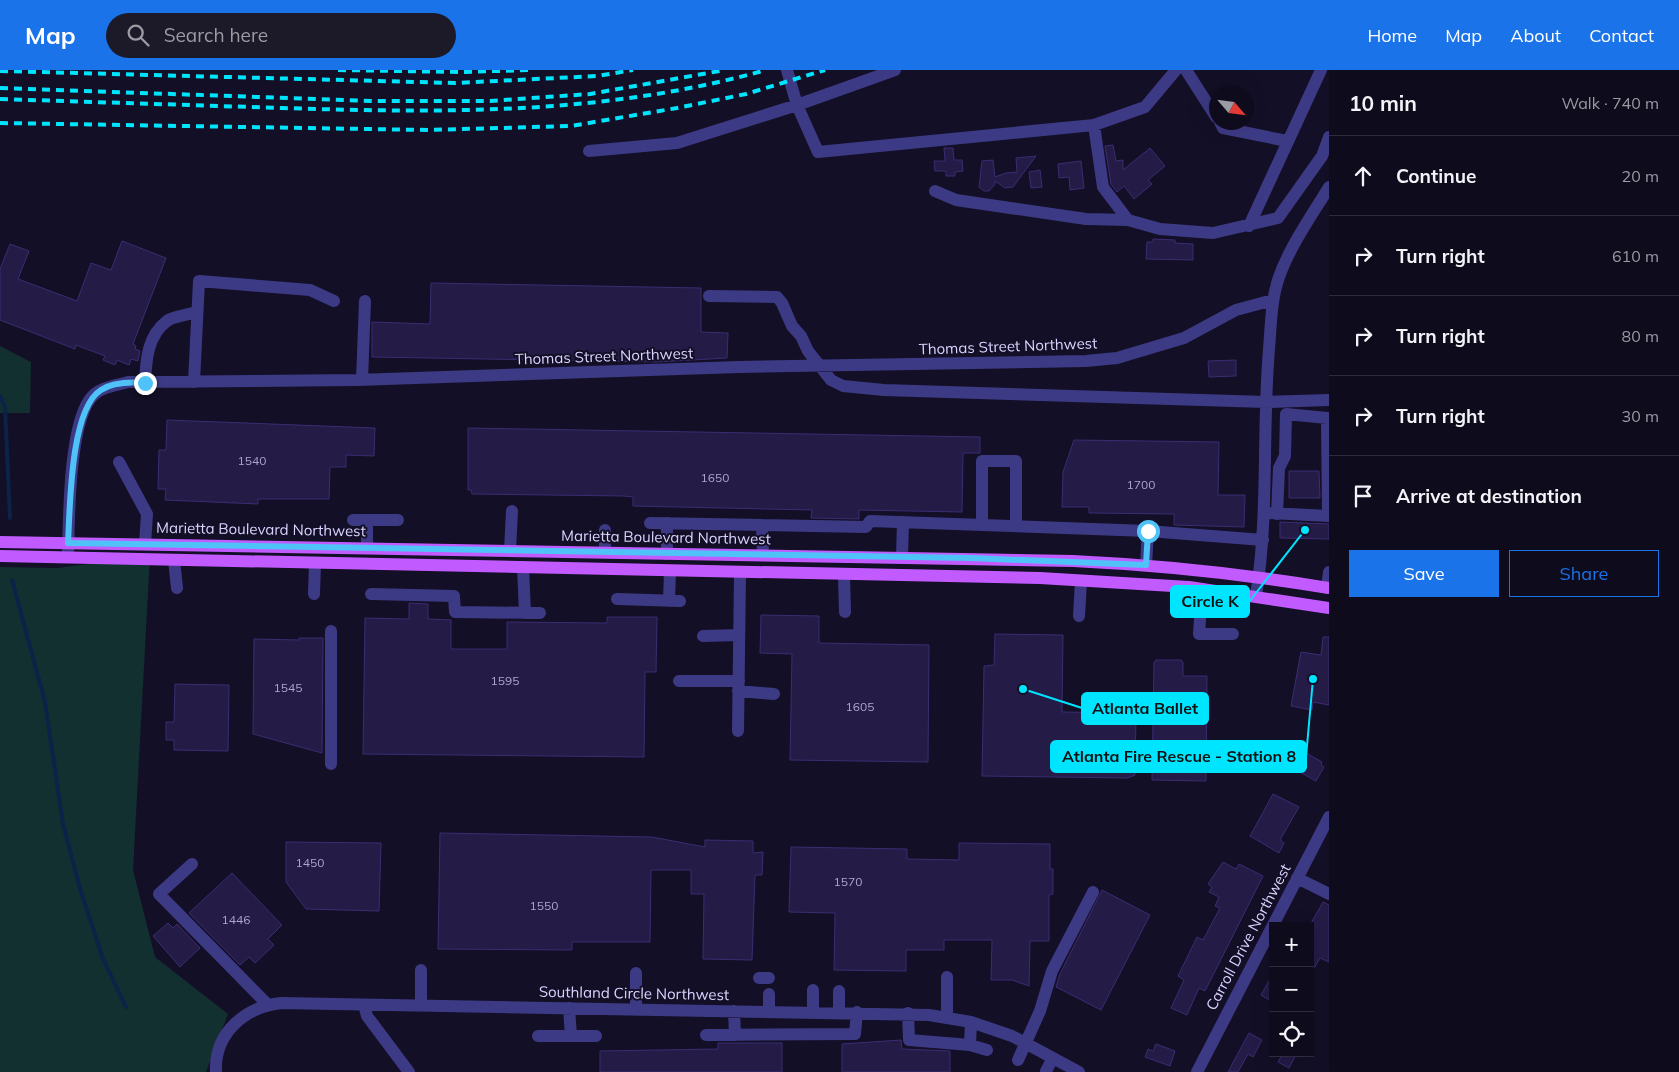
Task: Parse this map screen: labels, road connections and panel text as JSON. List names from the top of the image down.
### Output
{
  "streets": {
    "main road": ["Marietta Boulevard Northwest"],
    "street": ["Thomas Street Northwest", "Carroll Drive Northwest", "Southland Circle Northwest"]
  },
  "crossings": [
    ["Thomas Street Northwest", "Marietta Boulevard Northwest"]
  ],
  "places": ["Circle K", "Atlanta Fire Rescue - Station 8", "Atlanta Ballet"],
  "house_numbers": [
    "1540",
    "1650",
    "1700",
    "1595",
    "1545",
    "1605",
    "1450",
    "1570",
    "1550",
    "1446"
  ],
  "north": "bottom right",
  "page": {
    "header": "Map",
    "search": "Search here",
    "nav": [
      "Home",
      "Map",
      "About",
      "Contact"
    ],
    "heading": ["10 min", "Walk · 740 m"],
    "list": [
      ["Continue", "20 m"],
      ["Turn right", "610 m"],
      ["Turn right", "80 m"],
      ["Turn right", "30 m"],
      "Arrive at destination"
    ],
    "buttons": ["Save", "Share"],
    "map_buttons": ["+", "−"]
  }
}
